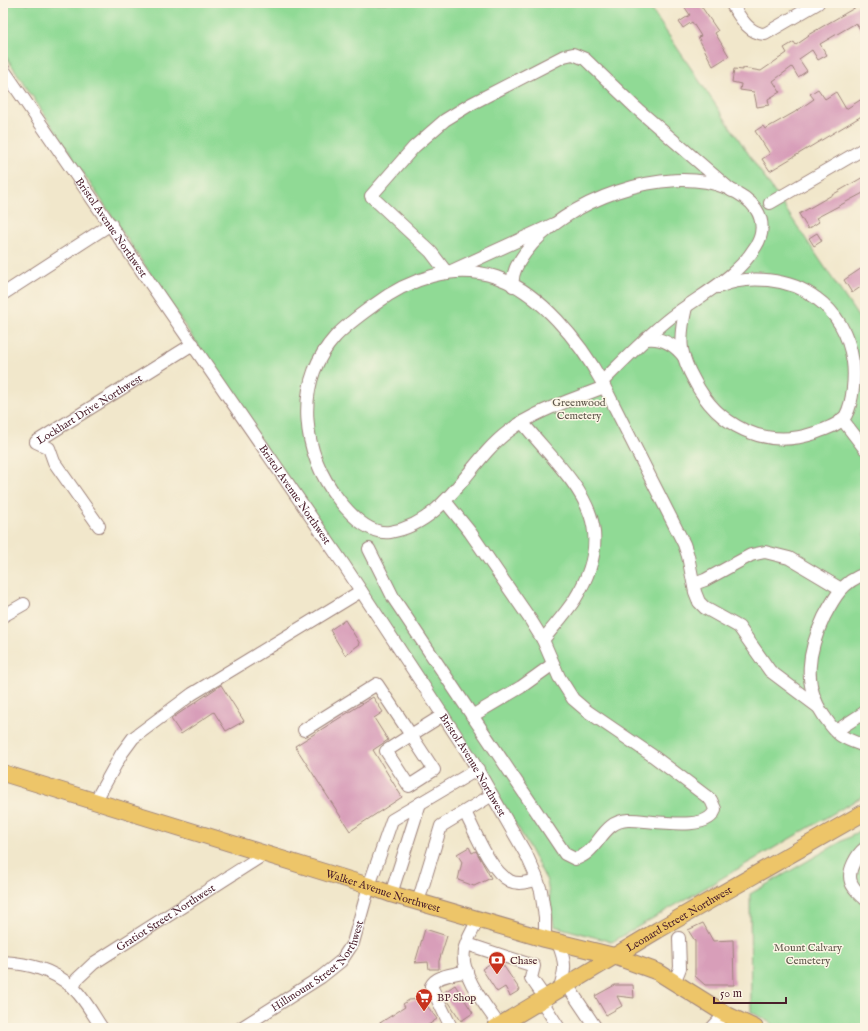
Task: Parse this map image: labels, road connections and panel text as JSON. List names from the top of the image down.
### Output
{
  "streets": {
    "main road": ["Walker Avenue Northwest", "Leonard Street Northwest"],
    "street": [
      "Bristol Avenue Northwest",
      "Lockhart Drive Northwest",
      "Gratiot Street Northwest",
      "Hillmount Street Northwest"
    ]
  },
  "crossings": [
    ["Bristol Avenue Northwest", "Lockhart Drive Northwest"],
    ["Bristol Avenue Northwest", "Walker Avenue Northwest"],
    ["Bristol Avenue Northwest", "Hillmount Street Northwest"],
    ["Walker Avenue Northwest", "Gratiot Street Northwest"],
    ["Walker Avenue Northwest", "Leonard Street Northwest"],
    ["Walker Avenue Northwest", "Hillmount Street Northwest"]
  ],
  "parks": ["Greenwood Cemetery", "Mount Calvary Cemetery"],
  "places": {
    "bank": ["Chase"],
    "supermarket": ["BP Shop"]
  },
  "scale_bar": "50 m"
}
